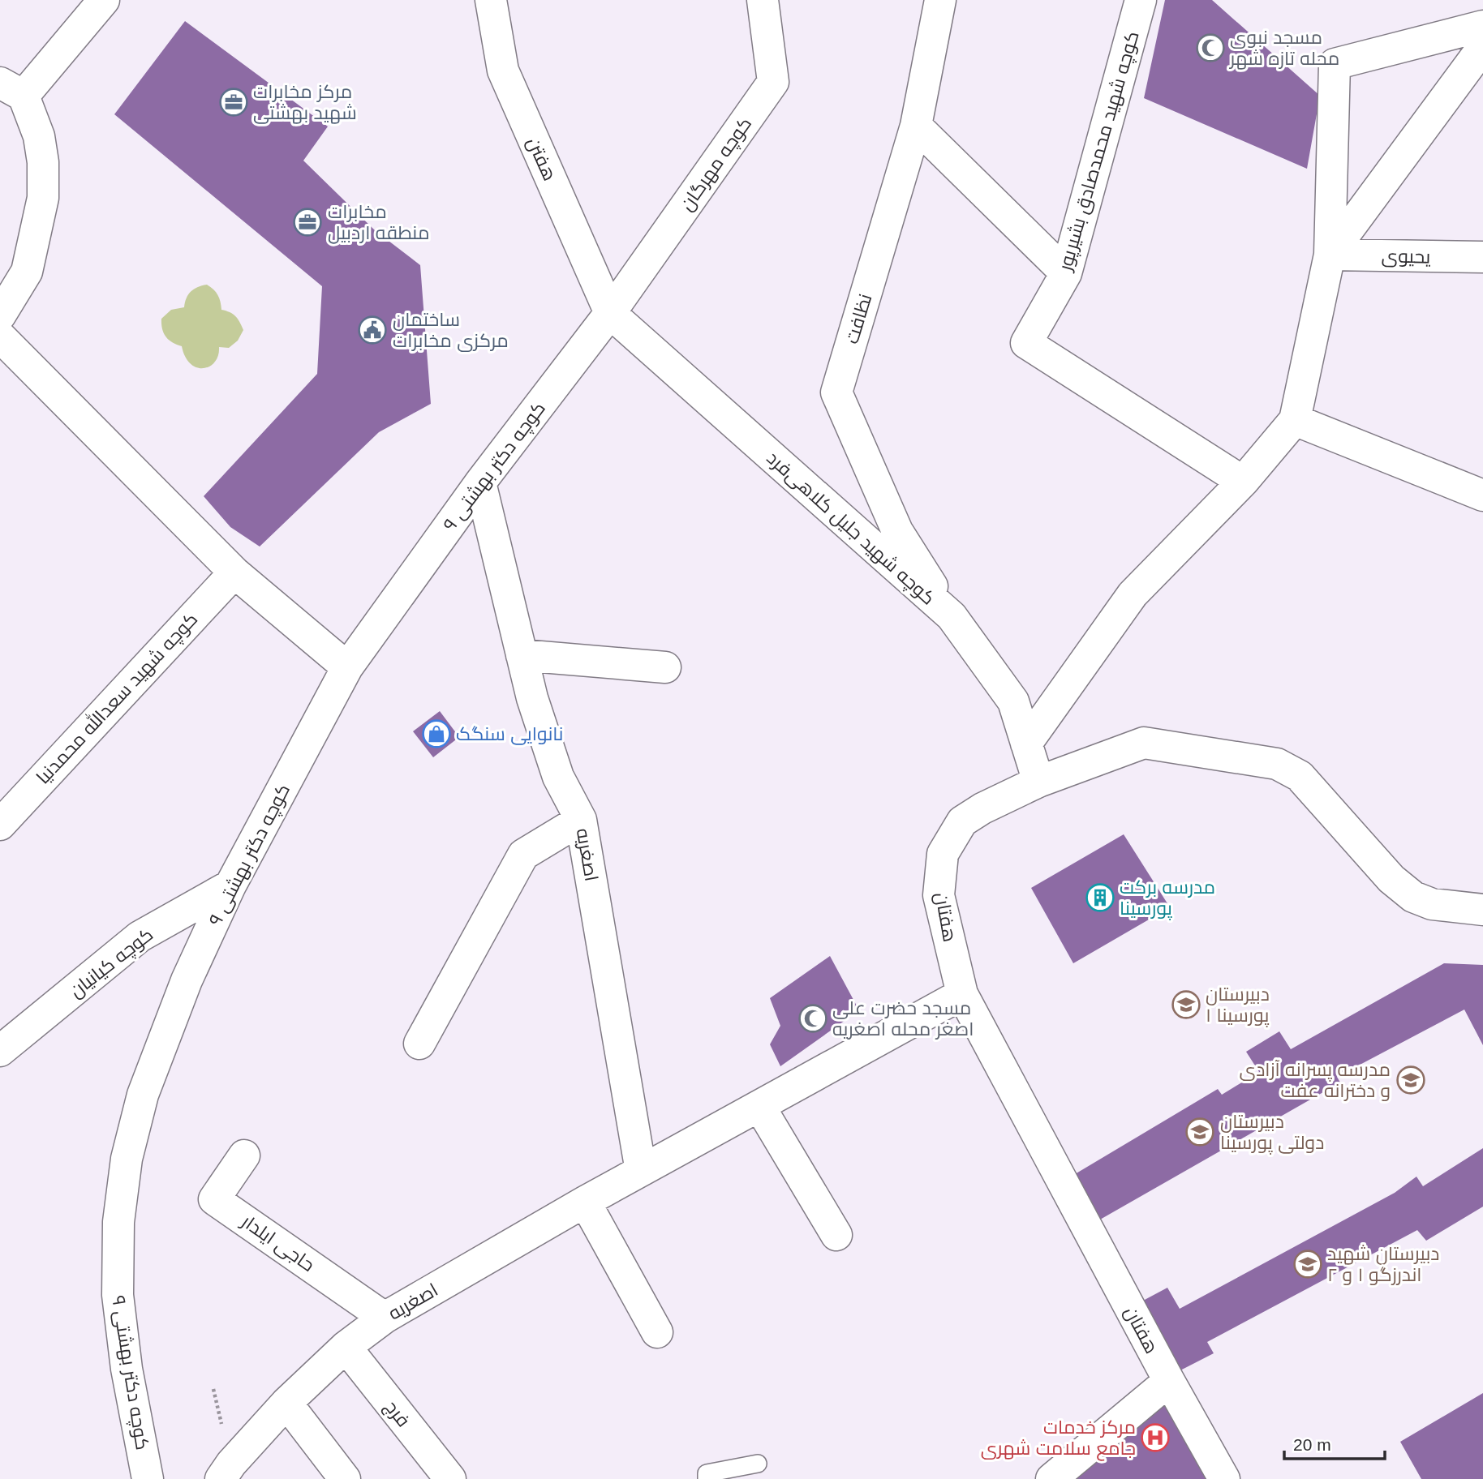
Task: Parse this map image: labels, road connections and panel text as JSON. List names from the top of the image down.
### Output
{
  "streets": {
    "street": [
      "کوچه شهید محمدصادق بشیرپور",
      "هفتن",
      "کوچه مهرگان",
      "یحیوی",
      "نظافت",
      "کوچه دکتر بهشتی ۹",
      "کوچه شهید جلیل کلاهی‌فرد",
      "کوچه شهید سعدالله محمدنیا",
      "اصغریه",
      "هفتان",
      "کوچه کیانیان",
      "حاجی ایلدار",
      "فرج"
    ]
  },
  "crossings": [
    ["هفتن", "کوچه مهرگان"],
    ["هفتن", "کوچه دکتر بهشتی ۹"],
    ["هفتن", "کوچه شهید جلیل کلاهی‌فرد"],
    ["کوچه مهرگان", "کوچه دکتر بهشتی ۹"],
    ["کوچه مهرگان", "کوچه شهید جلیل کلاهی‌فرد"],
    ["نظافت", "کوچه شهید جلیل کلاهی‌فرد"],
    ["کوچه دکتر بهشتی ۹", "کوچه شهید جلیل کلاهی‌فرد"],
    ["کوچه دکتر بهشتی ۹", "اصغریه"],
    ["کوچه دکتر بهشتی ۹", "کوچه کیانیان"],
    ["کوچه شهید جلیل کلاهی‌فرد", "هفتان"],
    ["اصغریه", "هفتان"],
    ["اصغریه", "حاجی ایلدار"],
    ["اصغریه", "فرج"]
  ],
  "places": {
    "mosque": ["مسجد نبوی محله تازه شهر", "مسجد حضرت علی اصغر محله اصغریه"],
    "office": ["مرکز مخابرات شهید بهشتی", "مخابرات منطقه اردبیل"],
    "public building": ["ساختمان مرکزی مخابرات"],
    "shop": ["نانوایی سنگک"],
    "building": ["مدرسه برکت پورسینا"],
    "school or university": [
      "دبیرستان پورسینا ۱",
      "مدرسه پسرانه آزادی و دخترانه عفت",
      "دبیرستان دولتی پورسینا",
      "دبیرستان شهید اندرزگو ۱ و ۲"
    ],
    "hospital": ["مرکز خدمات جامع سلامت شهری"]
  },
  "scale_bar": "20 m"
}
